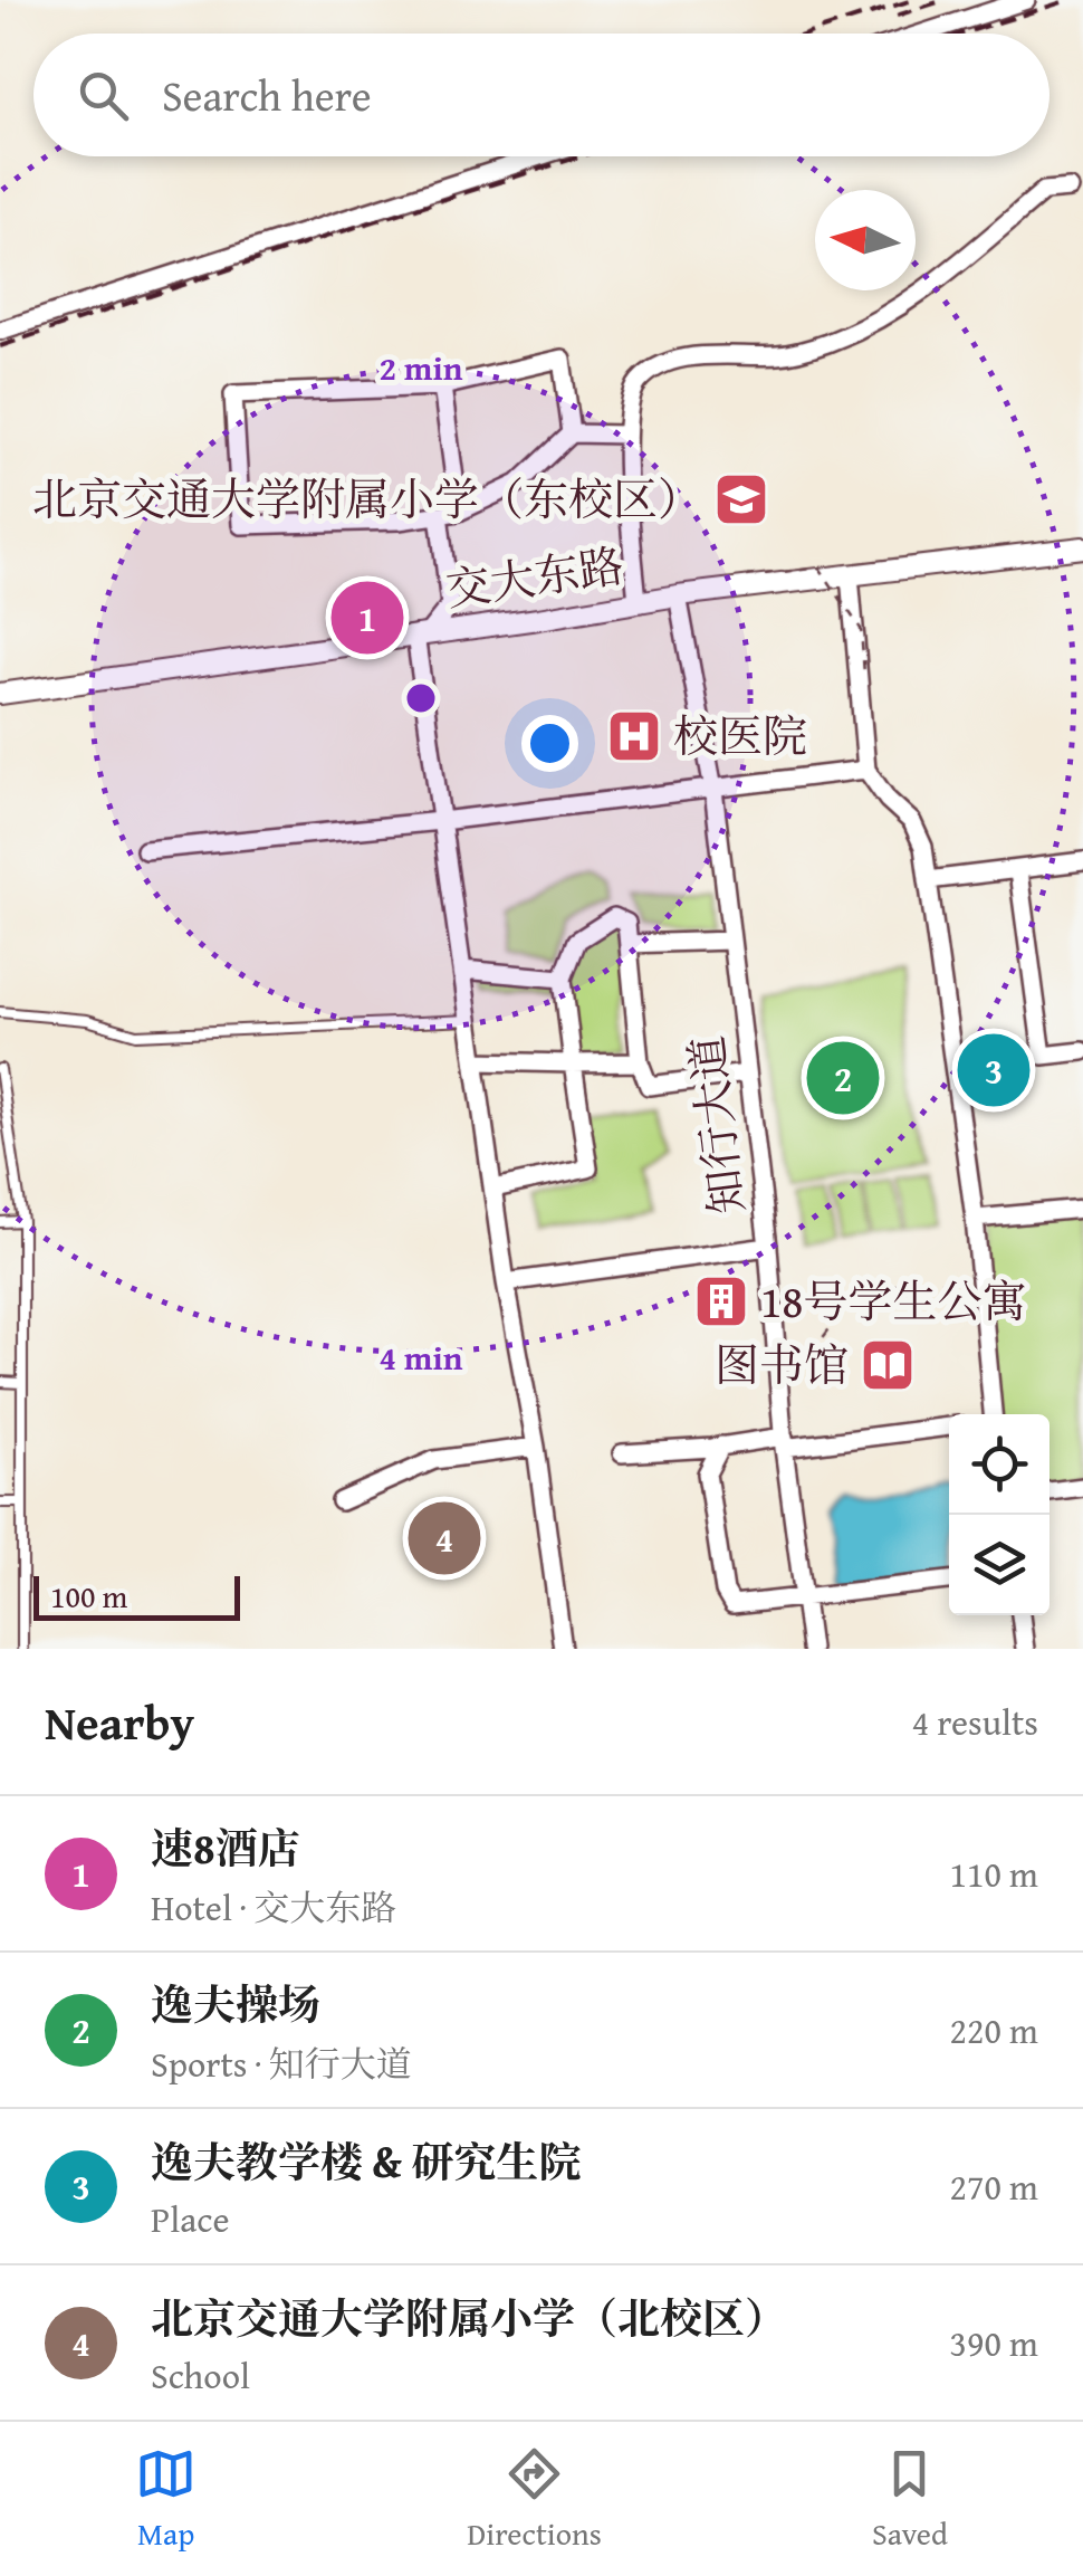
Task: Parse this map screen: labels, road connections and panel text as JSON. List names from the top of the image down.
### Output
{
  "streets": {
    "street": ["交大东路", "知行大道"]
  },
  "crossings": [
    ["交大东路", "知行大道"]
  ],
  "places": {
    "school or university": ["北京交通大学附属小学（东校区）"],
    "hospital": ["校医院"],
    "building": ["18号学生公寓"],
    "library": ["图书馆"]
  },
  "scale_bar": "100 m",
  "north": "left",
  "page": {
    "search": "Search here",
    "pins": [
      "1",
      "3",
      "2",
      "4"
    ],
    "scale": "100 m",
    "heading": ["Nearby", "4 results"],
    "list": [
      {
        "mark": "1",
        "name": "速8酒店",
        "note": "Hotel · 交大东路",
        "value": "110 m"
      },
      {
        "mark": "2",
        "name": "逸夫操场",
        "note": "Sports · 知行大道",
        "value": "220 m"
      },
      {
        "mark": "3",
        "name": "逸夫教学楼 & 研究生院",
        "note": "Place",
        "value": "270 m"
      },
      {
        "mark": "4",
        "name": "北京交通大学附属小学（北校区）",
        "note": "School",
        "value": "390 m"
      }
    ],
    "nav": ["Map", "Directions", "Saved"]
  },
  "rings": ["2 min", "4 min"]
}
